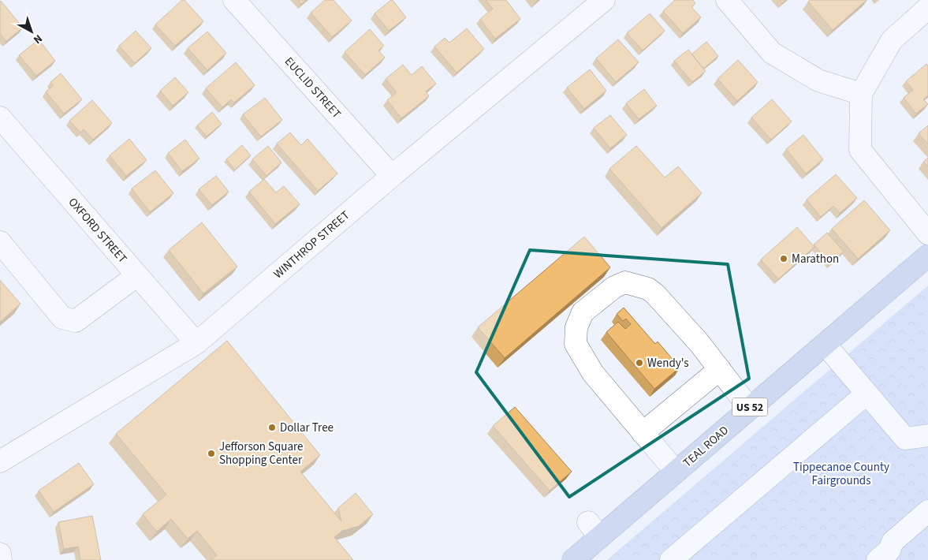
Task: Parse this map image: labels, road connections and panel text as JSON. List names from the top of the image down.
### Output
{
  "streets": {
    "main road": ["US 52", "TEAL ROAD"],
    "street": ["EUCLID STREET", "OXFORD STREET", "WINTHROP STREET"]
  },
  "crossings": [
    ["EUCLID STREET", "WINTHROP STREET"],
    ["OXFORD STREET", "WINTHROP STREET"]
  ],
  "parks": ["Tippecanoe County Fairgrounds"],
  "places": [
    "Marathon",
    "Wendy's",
    "Dollar Tree",
    "Jefforson Square Shopping Center"
  ],
  "north": "bottom right"
}
